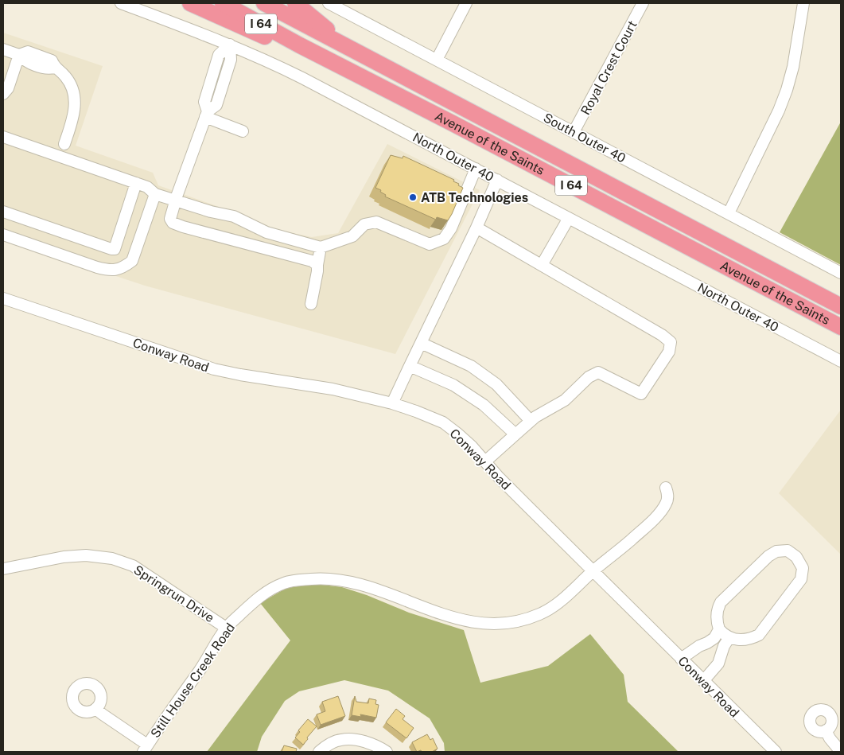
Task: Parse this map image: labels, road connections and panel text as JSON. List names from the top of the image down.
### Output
{
  "streets": {
    "highway": ["I 64", "Avenue of the Saints"],
    "street": [
      "Royal Crest Court",
      "South Outer 40",
      "North Outer 40",
      "Conway Road",
      "Springrun Drive",
      "Still House Creek Road"
    ]
  },
  "crossings": [
    ["Royal Crest Court", "South Outer 40"],
    ["Conway Road", "Still House Creek Road"],
    ["Springrun Drive", "Still House Creek Road"]
  ],
  "places": ["ATB Technologies"]
}
